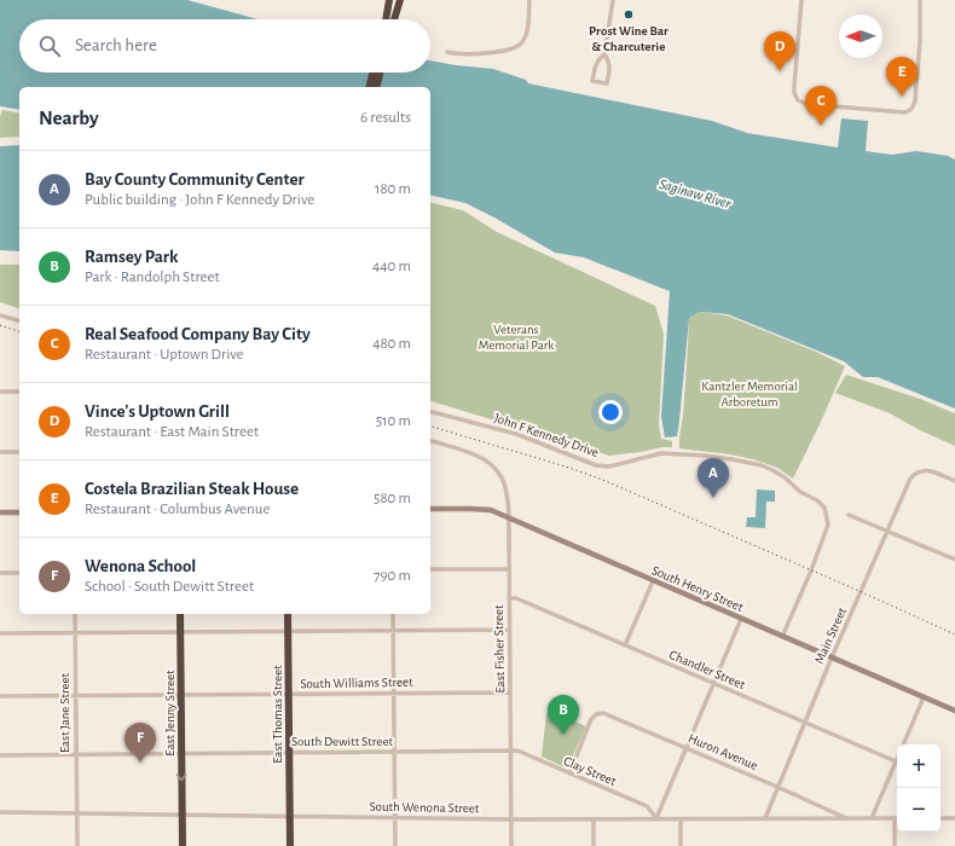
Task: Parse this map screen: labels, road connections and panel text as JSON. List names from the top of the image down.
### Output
{
  "streets": {
    "highway": ["East Jenny Street", "East Thomas Street"],
    "street": [
      "John F Kennedy Drive",
      "South Henry Street",
      "Main Street",
      "East Fisher Street",
      "Chandler Street",
      "South Williams Street",
      "East Jane Street",
      "South Dewitt Street",
      "Huron Avenue",
      "Clay Street",
      "South Wenona Street"
    ]
  },
  "crossings": [
    ["John F Kennedy Drive", "South Henry Street"],
    ["South Henry Street", "Main Street"],
    ["South Henry Street", "East Fisher Street"],
    ["Main Street", "Chandler Street"],
    ["Main Street", "Huron Avenue"],
    ["Main Street", "South Wenona Street"],
    ["East Fisher Street", "Chandler Street"],
    ["East Fisher Street", "South Williams Street"],
    ["East Fisher Street", "South Dewitt Street"],
    ["East Fisher Street", "Clay Street"],
    ["East Fisher Street", "South Wenona Street"],
    ["South Williams Street", "East Jane Street"],
    ["South Williams Street", "East Jenny Street"],
    ["South Williams Street", "East Thomas Street"],
    ["East Jane Street", "South Dewitt Street"],
    ["East Jane Street", "South Wenona Street"],
    ["East Jenny Street", "South Dewitt Street"],
    ["East Jenny Street", "South Wenona Street"],
    ["East Thomas Street", "South Dewitt Street"],
    ["East Thomas Street", "South Wenona Street"],
    ["South Dewitt Street", "Clay Street"],
    ["Huron Avenue", "Clay Street"],
    ["Huron Avenue", "South Wenona Street"],
    ["Clay Street", "South Wenona Street"]
  ],
  "water": ["Saginaw River"],
  "parks": ["Veterans Memorial Park", "Kantzler Memorial Arboretum"],
  "places": ["Prost Wine Bar & Charcuterie"],
  "north": "left",
  "page": {
    "search": "Search here",
    "pins": [
      "D",
      "E",
      "C",
      "A",
      "B",
      "F"
    ],
    "heading": ["Nearby", "6 results"],
    "list": [
      {
        "mark": "A",
        "name": "Bay County Community Center",
        "note": "Public building · John F Kennedy Drive",
        "value": "180 m"
      },
      {
        "mark": "B",
        "name": "Ramsey Park",
        "note": "Park · Randolph Street",
        "value": "440 m"
      },
      {
        "mark": "C",
        "name": "Real Seafood Company Bay City",
        "note": "Restaurant · Uptown Drive",
        "value": "480 m"
      },
      {
        "mark": "D",
        "name": "Vince's Uptown Grill",
        "note": "Restaurant · East Main Street",
        "value": "510 m"
      },
      {
        "mark": "E",
        "name": "Costela Brazilian Steak House",
        "note": "Restaurant · Columbus Avenue",
        "value": "580 m"
      },
      {
        "mark": "F",
        "name": "Wenona School",
        "note": "School · South Dewitt Street",
        "value": "790 m"
      }
    ],
    "map_buttons": ["+", "−"]
  }
}
